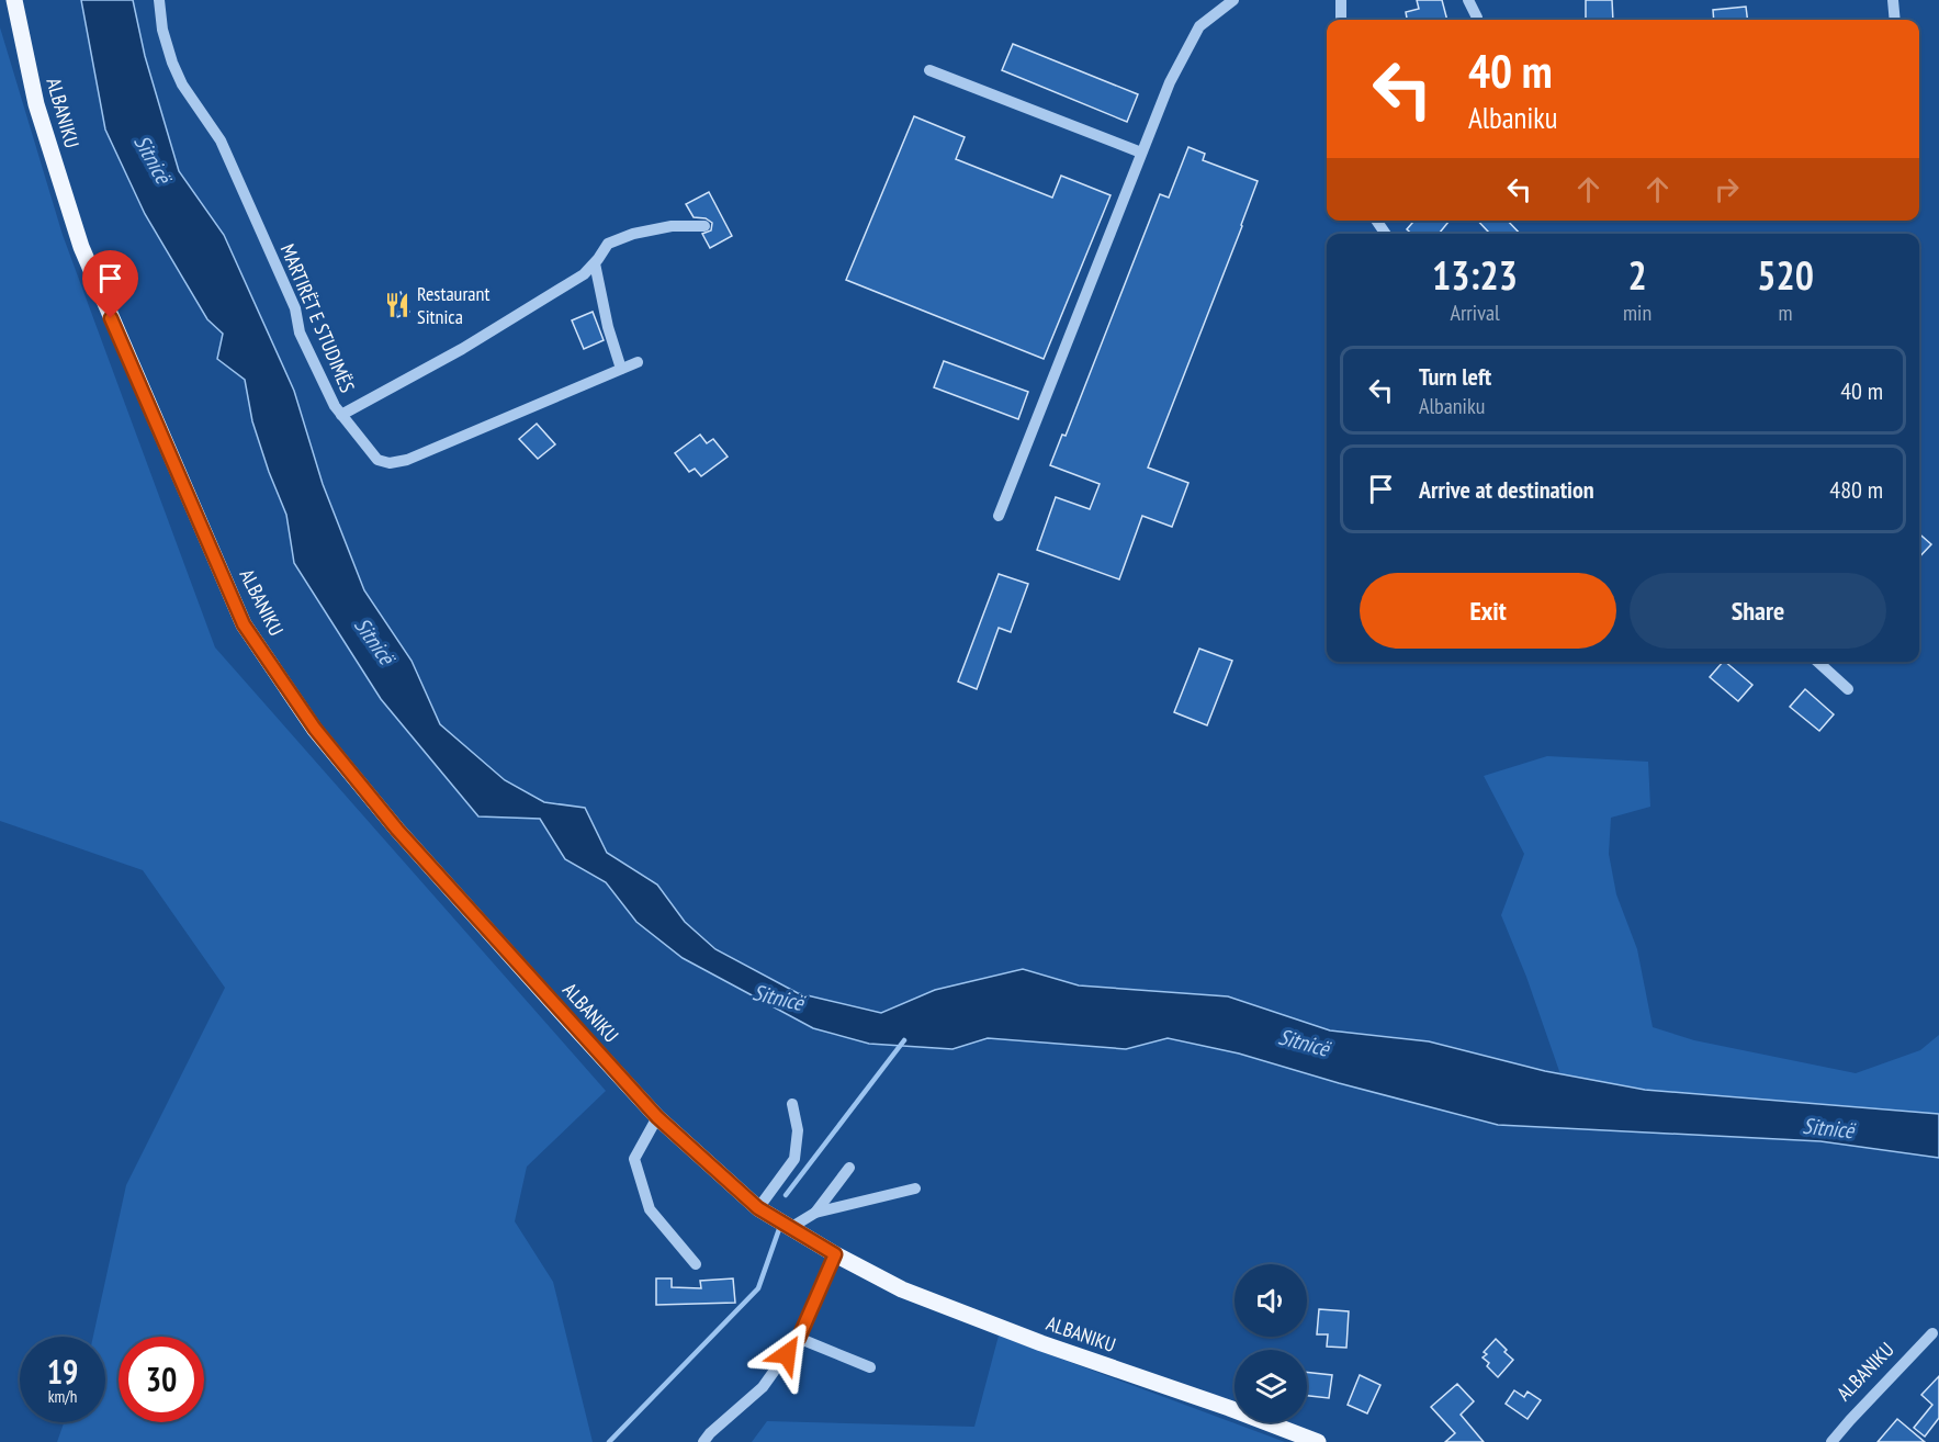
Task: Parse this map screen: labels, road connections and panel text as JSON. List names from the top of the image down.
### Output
{
  "streets": {
    "main road": ["ALBANIKU"],
    "street": ["MARTIRËT E STUDIMËS"]
  },
  "water": ["Sitnicë"],
  "places": {
    "restaurant": ["Restaurant Sitnica"]
  },
  "page": {
    "turn": ["40 m", "Albaniku"],
    "eta": [
      "13:23",
      "Arrival",
      "2",
      "min",
      "520",
      "m"
    ],
    "list": [
      {
        "name": "Turn left",
        "note": "Albaniku",
        "value": "40 m"
      },
      {
        "name": "Arrive at destination",
        "value": "480 m"
      }
    ],
    "buttons": ["Exit", "Share"],
    "speed": "19 km/h",
    "limit": "30"
  }
}
